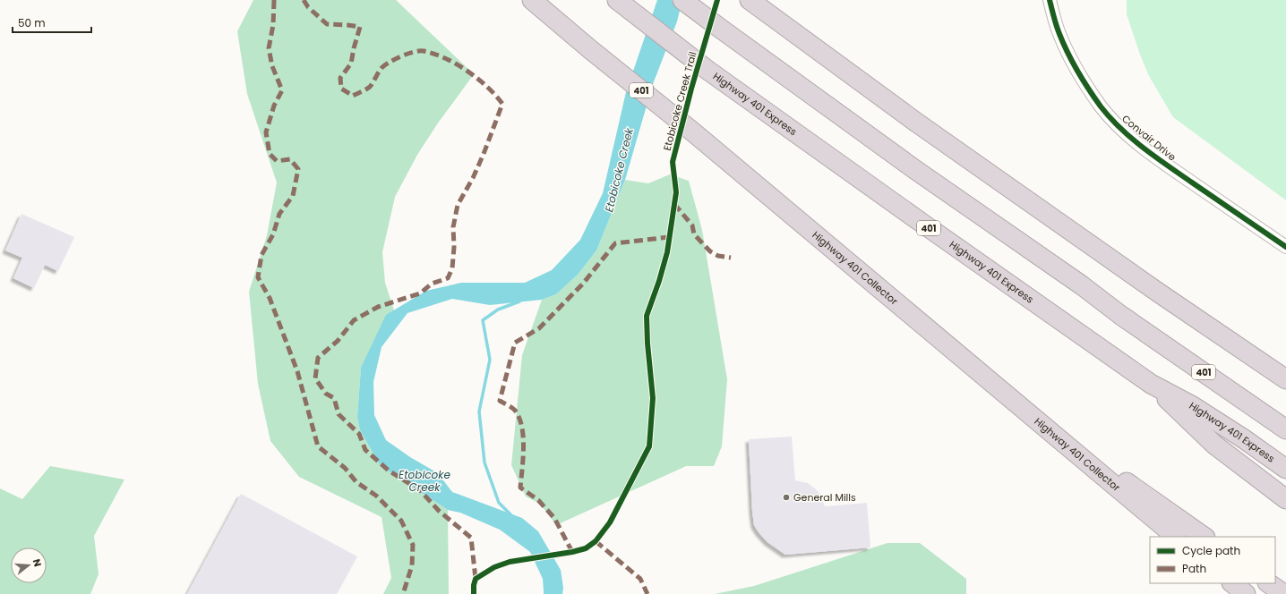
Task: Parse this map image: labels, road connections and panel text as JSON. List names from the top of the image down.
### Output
{
  "streets": {
    "highway": ["401", "Highway 401 Express", "Highway 401 Collector"],
    "street": ["Convair Drive"],
    "cycle path": ["Etobicoke Creek Trail"]
  },
  "water": ["Etobicoke Creek"],
  "places": ["General Mills"],
  "legend": ["Cycle path", "Path"],
  "scale_bar": "50 m",
  "north": "right"
}
